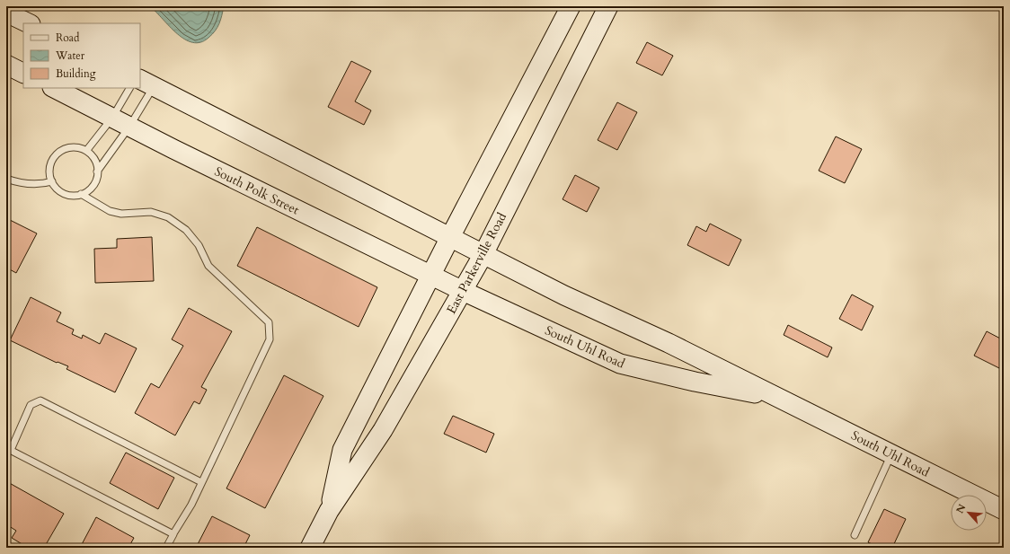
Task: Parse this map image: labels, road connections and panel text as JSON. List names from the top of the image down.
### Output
{
  "streets": {
    "main road": ["South Polk Street", "East Parkerville Road", "South Uhl Road"]
  },
  "crossings": [
    ["South Polk Street", "East Parkerville Road"],
    ["South Polk Street", "South Uhl Road"],
    ["East Parkerville Road", "South Uhl Road"]
  ],
  "legend": ["Road", "Water", "Building"],
  "north": "top left"
}
